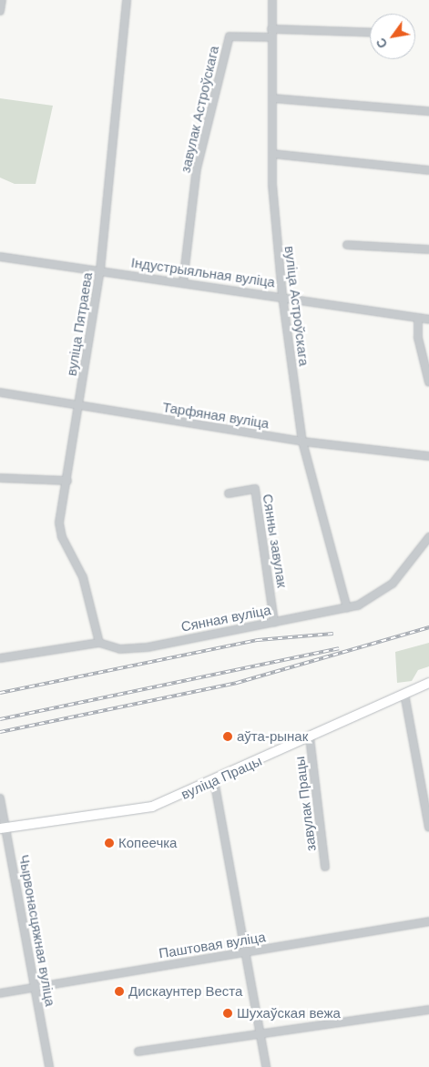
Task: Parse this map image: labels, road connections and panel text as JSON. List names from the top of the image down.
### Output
{
  "streets": {
    "main road": ["вуліца Працы"],
    "street": [
      "завулак Астроўскага",
      "Індустрыяльная вуліца",
      "вуліца Астроўскага",
      "вуліца Пятраева",
      "Тарфяная вуліца",
      "Сянны завулак",
      "Сянная вуліца",
      "завулак Працы",
      "Чырвонасцяжная вуліца",
      "Паштовая вуліца"
    ]
  },
  "crossings": [
    ["завулак Астроўскага", "Індустрыяльная вуліца"],
    ["завулак Астроўскага", "вуліца Астроўскага"],
    ["Індустрыяльная вуліца", "вуліца Астроўскага"],
    ["Індустрыяльная вуліца", "вуліца Пятраева"],
    ["вуліца Астроўскага", "Тарфяная вуліца"],
    ["вуліца Астроўскага", "Сянная вуліца"],
    ["вуліца Пятраева", "Тарфяная вуліца"],
    ["вуліца Пятраева", "Сянная вуліца"],
    ["Сянны завулак", "Сянная вуліца"],
    ["вуліца Працы", "завулак Працы"],
    ["вуліца Працы", "Чырвонасцяжная вуліца"],
    ["Чырвонасцяжная вуліца", "Паштовая вуліца"]
  ],
  "places": [
    "аўта-рынак",
    "Копеечка",
    "Дискаунтер Веста",
    "Шухаўская вежа"
  ],
  "north": "bottom left"
}
